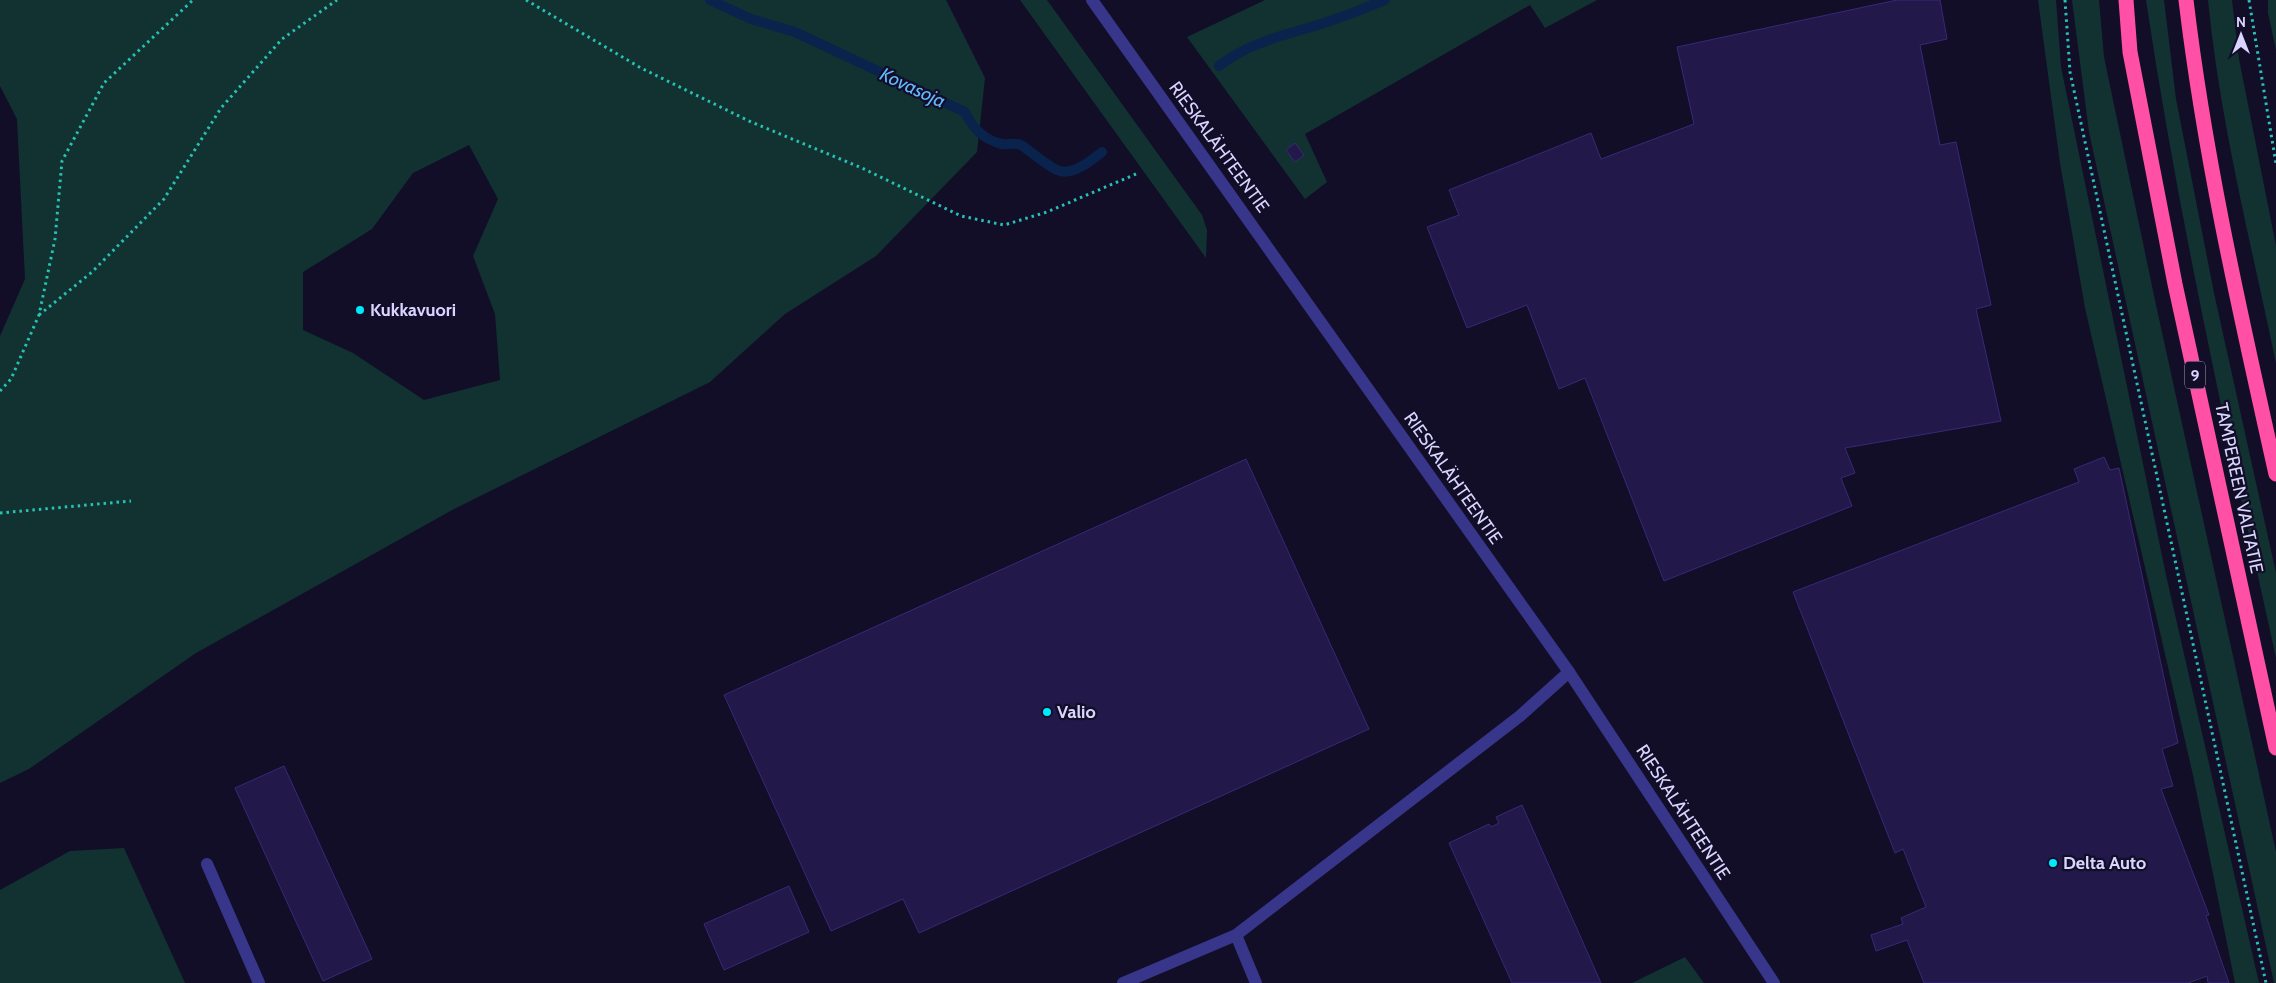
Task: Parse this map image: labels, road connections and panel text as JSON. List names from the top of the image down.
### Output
{
  "streets": {
    "highway": ["9", "TAMPEREEN VALTATIE"],
    "street": ["RIESKALÄHTEENTIE"]
  },
  "water": ["Kovasoja"],
  "places": ["Kukkavuori", "Valio", "Delta Auto"],
  "north": "top"
}
